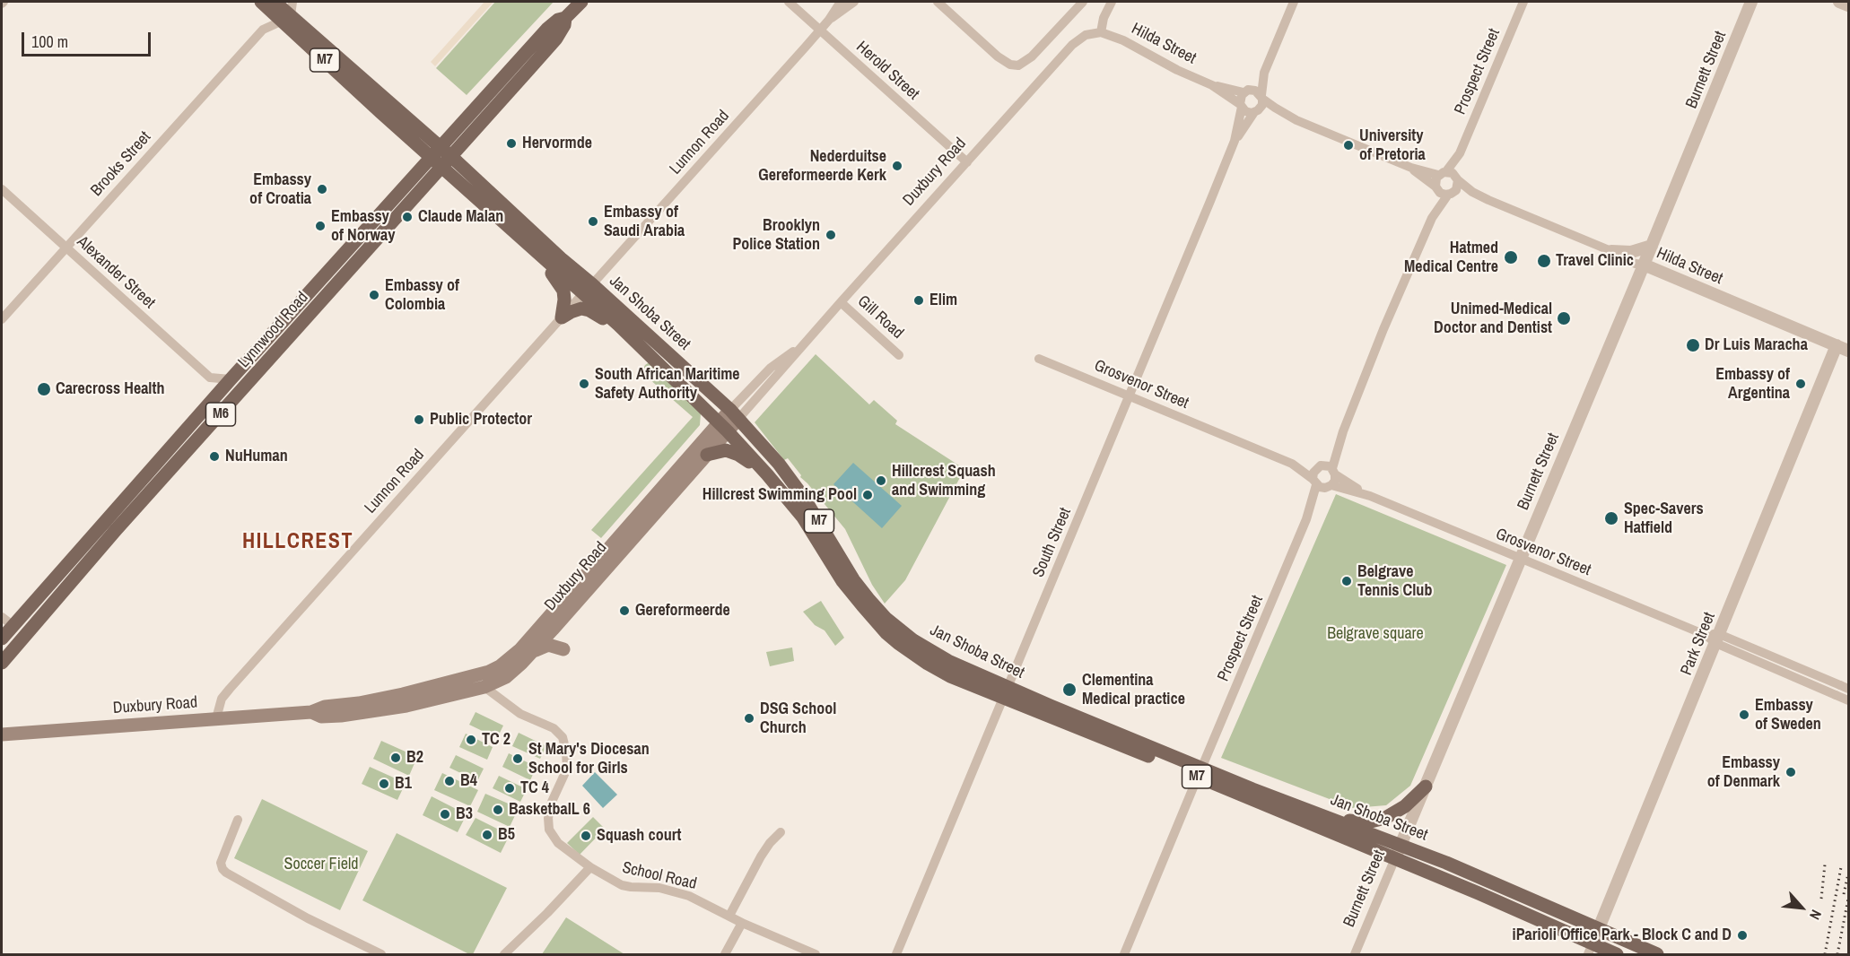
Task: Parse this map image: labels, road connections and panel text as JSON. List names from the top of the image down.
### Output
{
  "streets": {
    "main road": [
      "M7",
      "Duxbury Road",
      "Jan Shoba Street",
      "Lynnwood Road",
      "M6"
    ],
    "street": [
      "Hilda Street",
      "Burnett Street",
      "Herold Street",
      "Prospect Street",
      "Lunnon Road",
      "Brooks Street",
      "Alexander Street",
      "Gill Road",
      "Grosvenor Street",
      "South Street",
      "Park Street",
      "School Road"
    ]
  },
  "crossings": [
    ["Hilda Street", "Burnett Street"],
    ["Hilda Street", "Prospect Street"],
    ["Hilda Street", "Duxbury Road"],
    ["Hilda Street", "South Street"],
    ["Hilda Street", "Park Street"],
    ["M7", "Jan Shoba Street"],
    ["M7", "Park Street"],
    ["Burnett Street", "Jan Shoba Street"],
    ["Burnett Street", "Grosvenor Street"],
    ["Herold Street", "Lunnon Road"],
    ["Herold Street", "Duxbury Road"],
    ["Prospect Street", "Jan Shoba Street"],
    ["Prospect Street", "Grosvenor Street"],
    ["Lunnon Road", "Duxbury Road"],
    ["Lunnon Road", "Jan Shoba Street"],
    ["Brooks Street", "Alexander Street"],
    ["Brooks Street", "Jan Shoba Street"],
    ["Duxbury Road", "Jan Shoba Street"],
    ["Duxbury Road", "Gill Road"],
    ["Duxbury Road", "School Road"],
    ["Jan Shoba Street", "Lynnwood Road"],
    ["Jan Shoba Street", "South Street"],
    ["Jan Shoba Street", "Park Street"],
    ["Grosvenor Street", "South Street"],
    ["Grosvenor Street", "Park Street"]
  ],
  "districts": ["HILLCREST"],
  "parks": ["Belgrave square", "Soccer Field"],
  "places": [
    "Hervormde",
    "University of Pretoria",
    "Nederduitse Gereformeerde Kerk",
    "Embassy of Croatia",
    "Claude Malan",
    "Embassy of Saudi Arabia",
    "Embassy of Norway",
    "Brooklyn Police Station",
    "Hatmed Medical Centre",
    "Travel Clinic",
    "Embassy of Colombia",
    "Elim",
    "Unimed-Medical Doctor and Dentist",
    "Dr Luis Maracha",
    "South African Maritime Safety Authority",
    "Embassy of Argentina",
    "Carecross Health",
    "Public Protector",
    "NuHuman",
    "Hillcrest Squash and Swimming",
    "Hillcrest Swimming Pool",
    "Spec-Savers Hatfield",
    "Belgrave Tennis Club",
    "Gereformeerde",
    "Clementina Medical practice",
    "Embassy of Sweden",
    "DSG School Church",
    "TC 2",
    "B2",
    "St Mary's Diocesan School for Girls",
    "Embassy of Denmark",
    "B4",
    "B1",
    "TC 4",
    "BasketbalL 6",
    "B3",
    "B5",
    "Squash court",
    "iParioli Office Park - Block C and D"
  ],
  "scale_bar": "100 m",
  "north": "bottom right"
}
